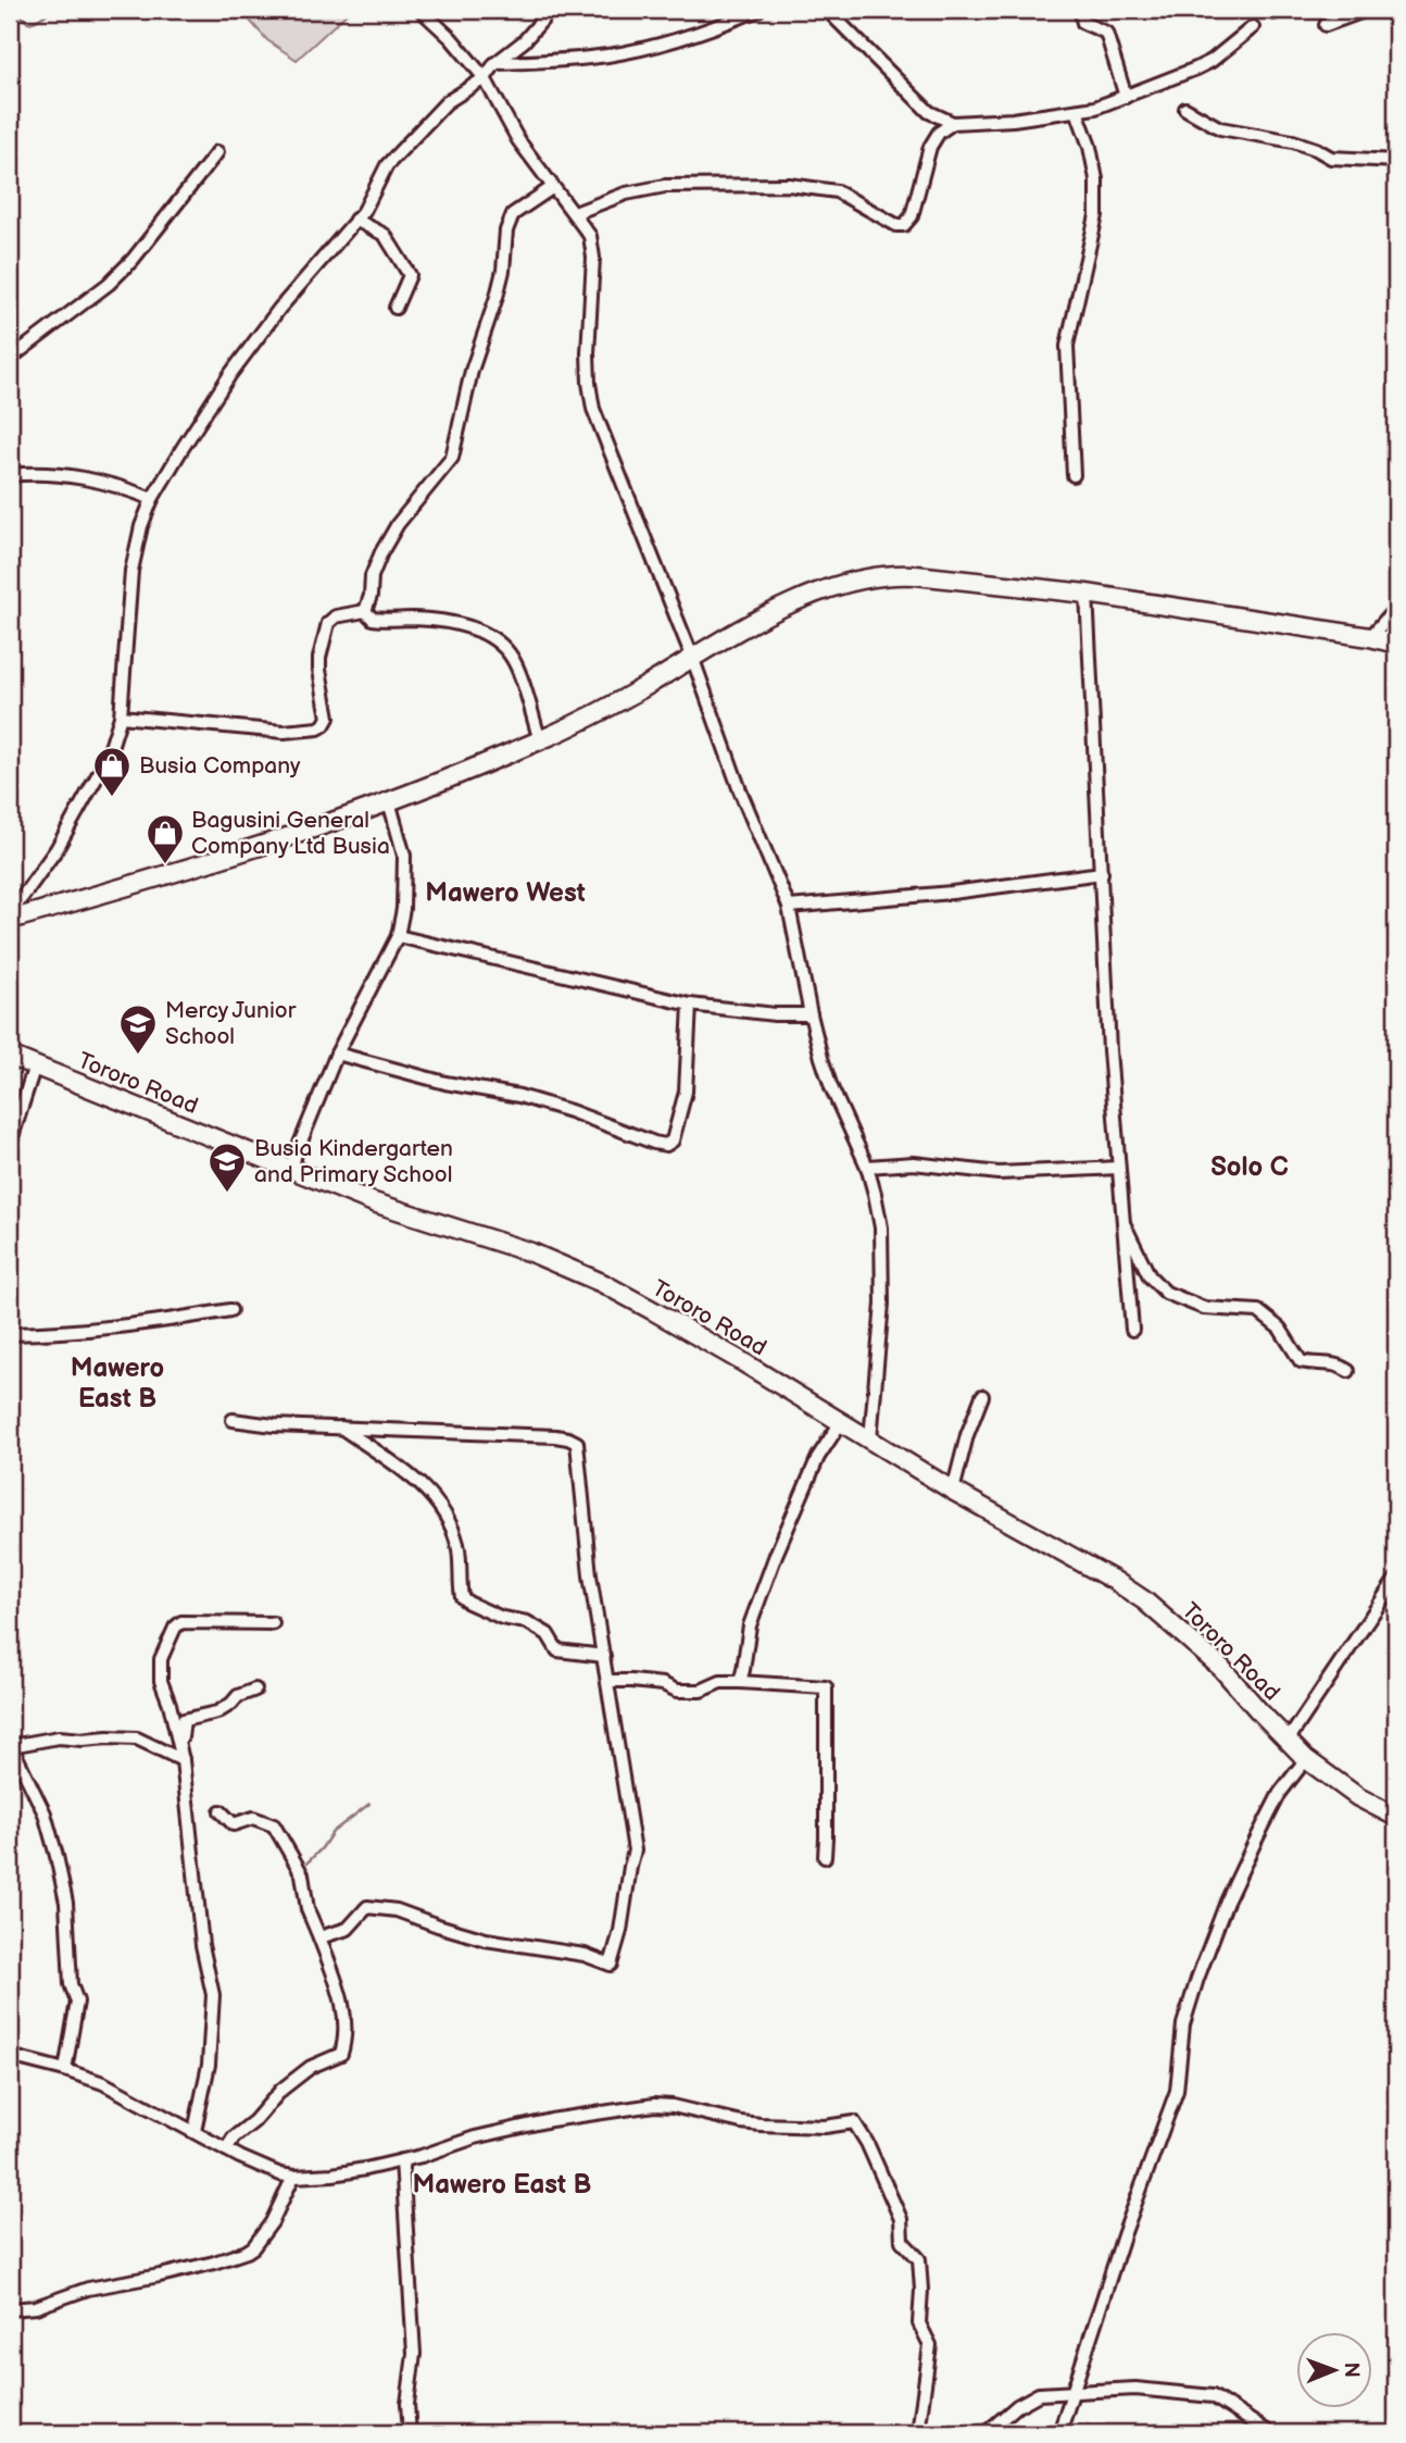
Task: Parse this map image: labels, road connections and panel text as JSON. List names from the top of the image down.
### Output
{
  "streets": {
    "main road": ["Tororo Road"]
  },
  "districts": [
    "Mawero West",
    "Solo C",
    "Mawero East B",
    "Mawero East B"
  ],
  "places": {
    "shop": ["Busia Company", "Bagusini General Company Ltd Busia"],
    "school or university": ["Mercy Junior School", "Busia Kindergarten and Primary School"]
  },
  "north": "right"
}
